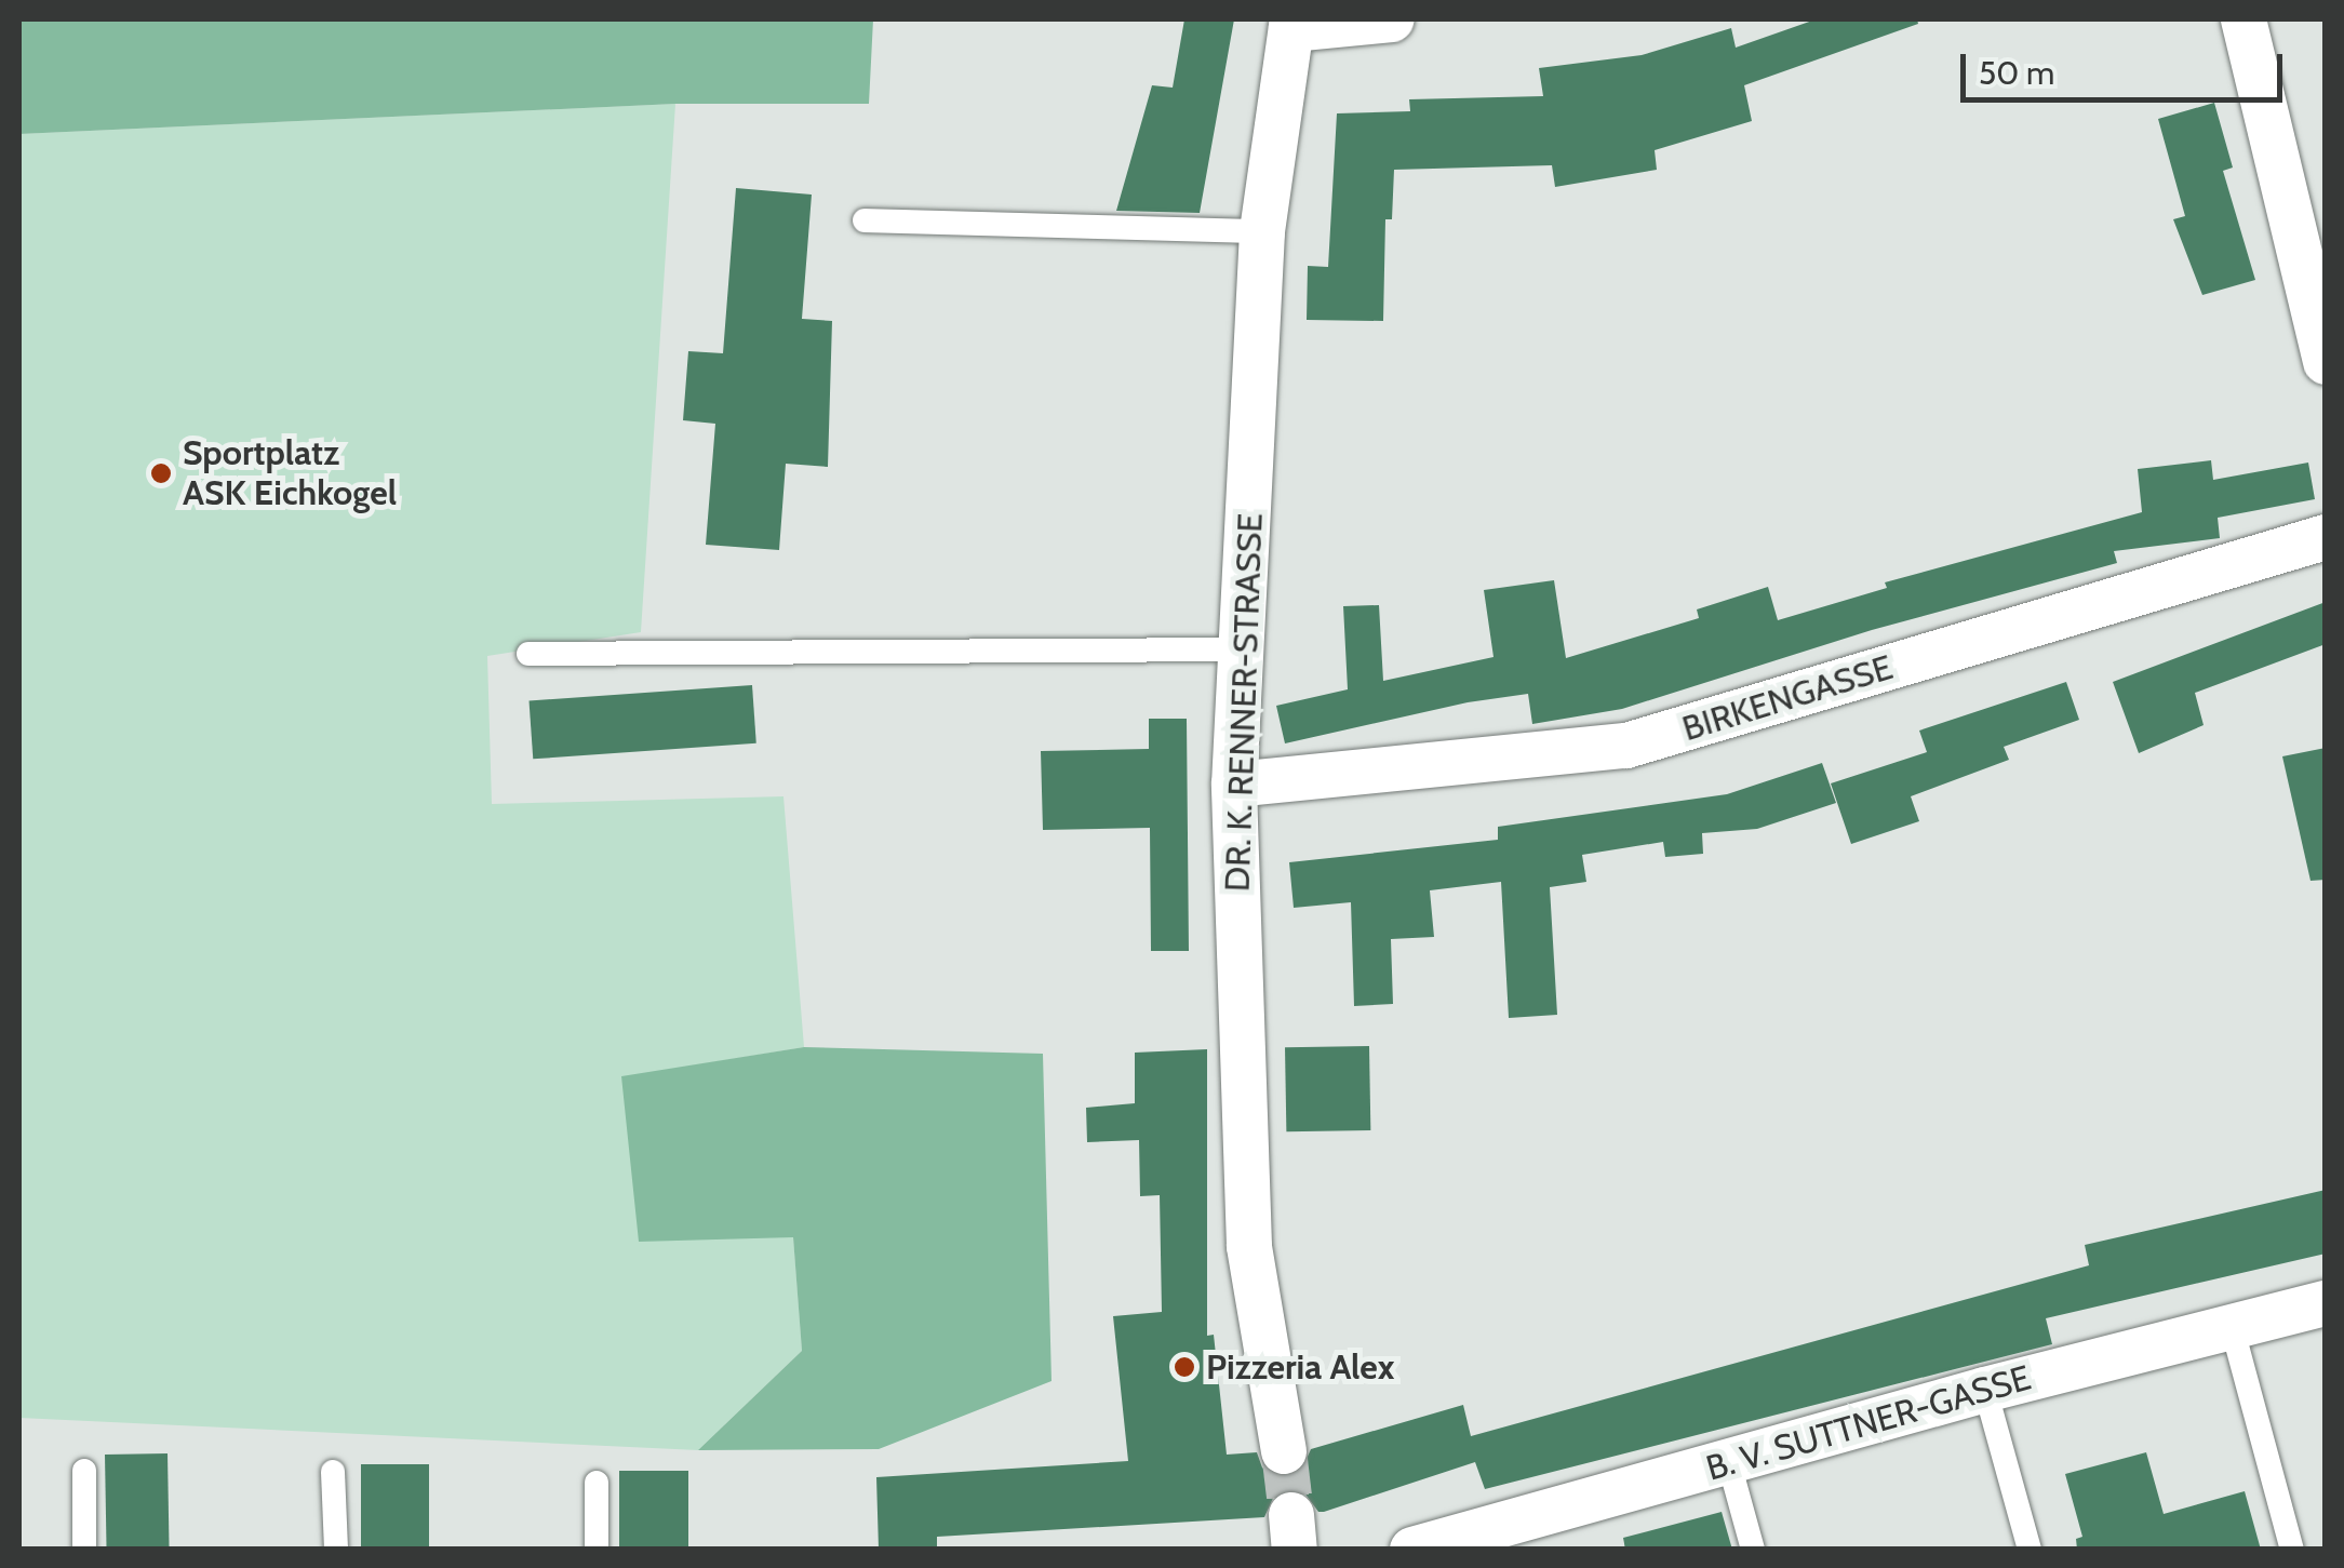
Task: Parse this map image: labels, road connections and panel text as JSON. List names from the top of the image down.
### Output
{
  "streets": {
    "street": ["BIRKENGASSE", "DR. K. RENNER-STRASSE", "B. V. SUTTNER-GASSE"]
  },
  "crossings": [
    ["BIRKENGASSE", "DR. K. RENNER-STRASSE"]
  ],
  "places": ["Sportplatz ASK Eichkogel", "Pizzeria Alex"],
  "scale_bar": "50 m"
}
